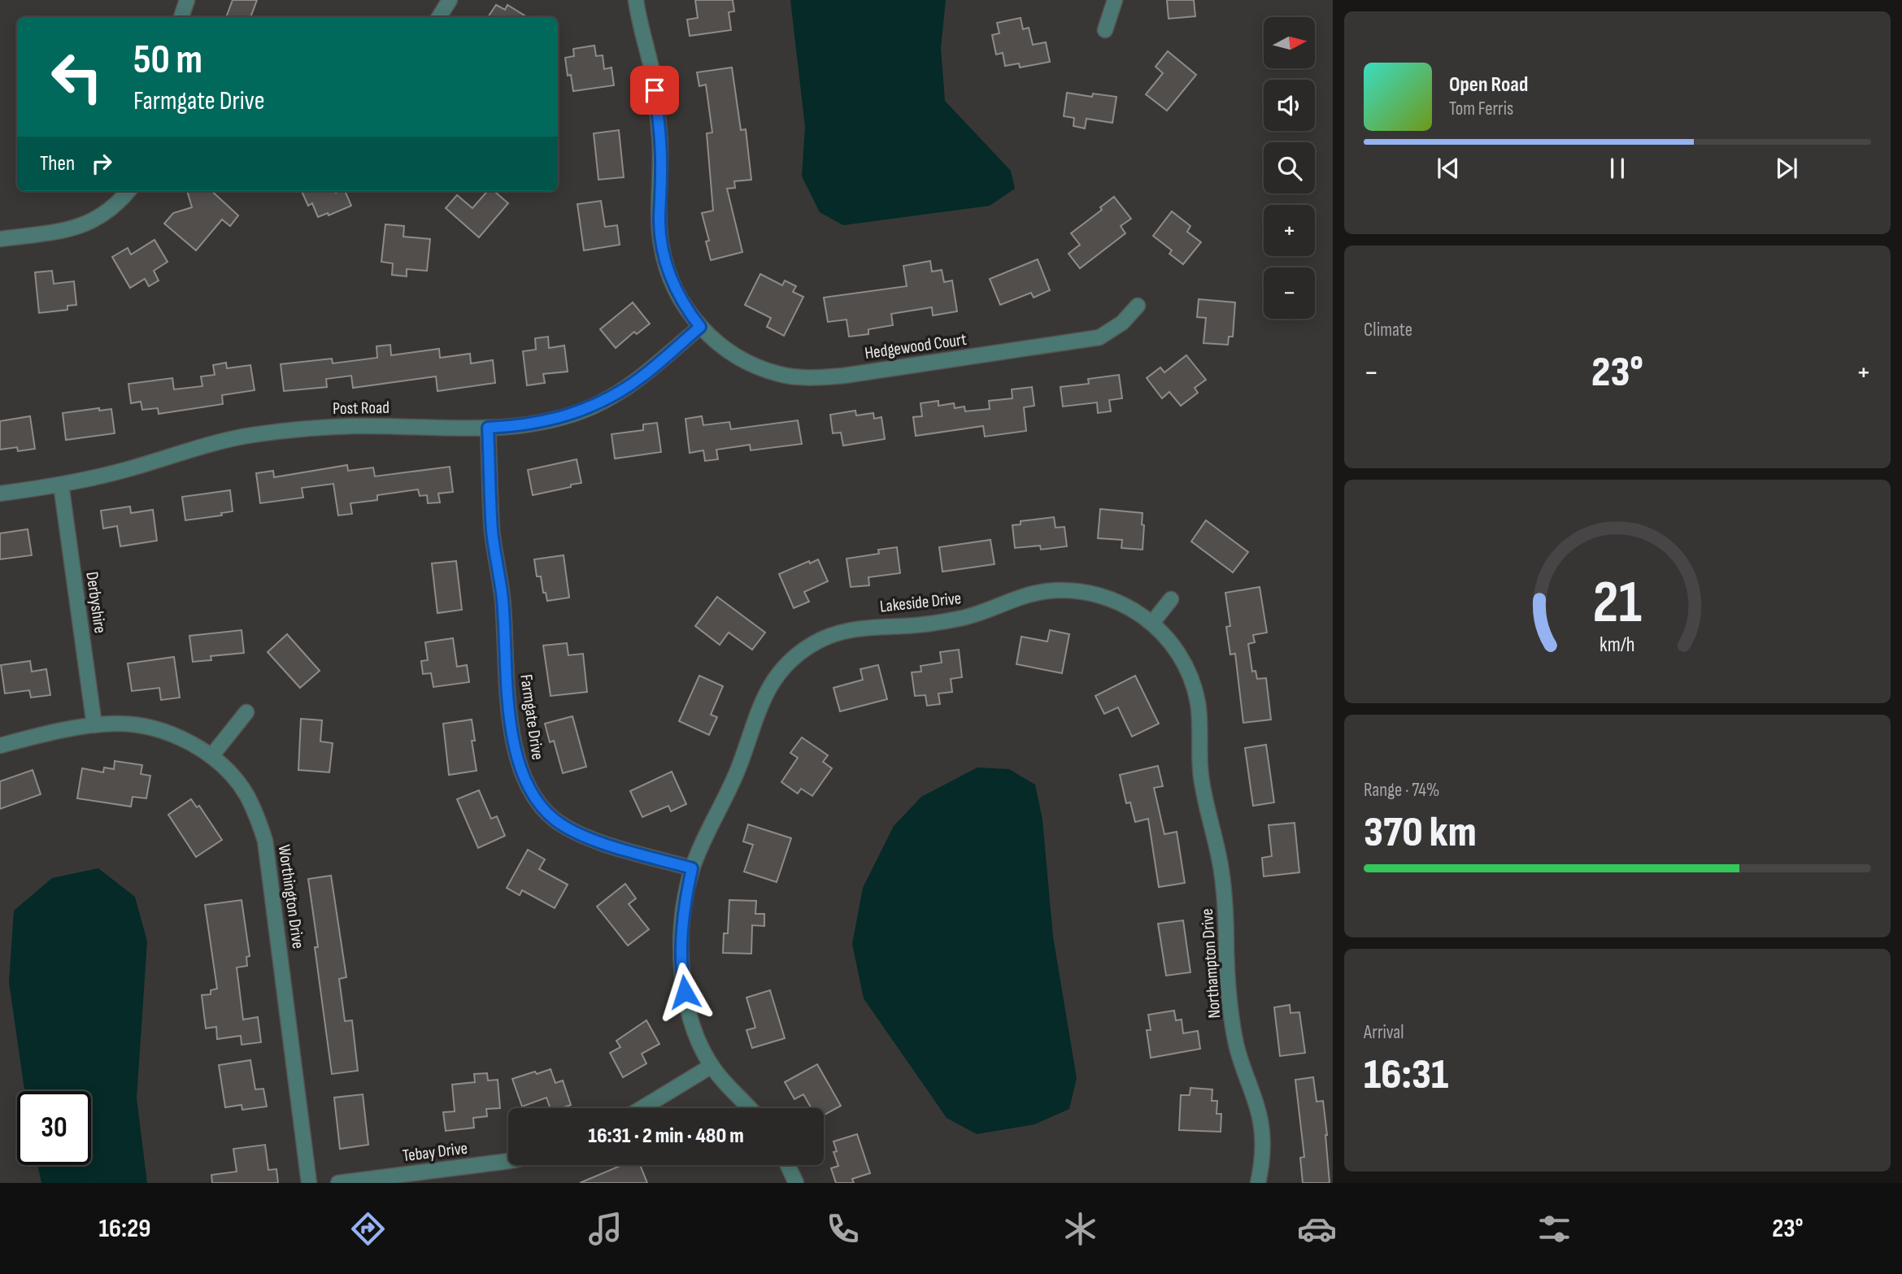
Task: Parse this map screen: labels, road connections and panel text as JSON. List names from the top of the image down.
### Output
{
  "streets": {
    "street": [
      "Hedgewood Court",
      "Post Road",
      "Derbyshire",
      "Lakeside Drive",
      "Farmgate Drive",
      "Worthington Drive",
      "Northampton Drive",
      "Tebay Drive"
    ]
  },
  "crossings": [
    ["Hedgewood Court", "Post Road"],
    ["Post Road", "Derbyshire"],
    ["Post Road", "Farmgate Drive"],
    ["Derbyshire", "Worthington Drive"],
    ["Lakeside Drive", "Farmgate Drive"],
    ["Lakeside Drive", "Northampton Drive"]
  ],
  "north": "right",
  "page": {
    "map_buttons": ["+", "−"],
    "turn": ["50 m", "Farmgate Drive"],
    "song": ["Open Road", "Tom Ferris"],
    "then": "Then",
    "tile": [
      "Climate",
      ["Range · 74%", "370 km"],
      ["Arrival", "16:31"]
    ],
    "heat": ["−", "23°", "+"],
    "limit": "30",
    "trip": "16:31 · 2 min · 480 m",
    "tabs": ["16:29", "23°"],
    "gauge": ["21", "km/h"]
  }
}
